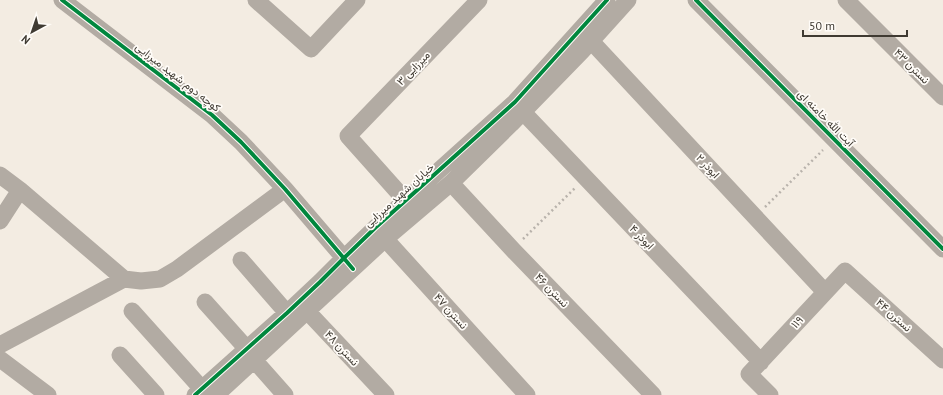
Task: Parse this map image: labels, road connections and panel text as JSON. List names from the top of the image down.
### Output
{
  "streets": {
    "street": [
      "نسترن ۴۳",
      "میرزایی ۳",
      "کوچه دوم شهید میرزایی",
      "آیت الله خامنه ای",
      "ابوذر ۲",
      "خیابان شهید میرزایی",
      "ابوذر ۴",
      "نسترن ۴۶",
      "نسترن ۴۷",
      "نسترن ۴۴",
      "۱۱۹",
      "نسترن ۴۸"
    ]
  },
  "crossings": [
    ["میرزایی ۳", "خیابان شهید میرزایی"],
    ["کوچه دوم شهید میرزایی", "خیابان شهید میرزایی"],
    ["ابوذر ۲", "خیابان شهید میرزایی"],
    ["ابوذر ۲", "۱۱۹"],
    ["خیابان شهید میرزایی", "ابوذر ۴"],
    ["خیابان شهید میرزایی", "نسترن ۴۶"],
    ["خیابان شهید میرزایی", "نسترن ۴۷"],
    ["خیابان شهید میرزایی", "نسترن ۴۸"],
    ["ابوذر ۴", "۱۱۹"],
    ["نسترن ۴۴", "۱۱۹"]
  ],
  "scale_bar": "50 m",
  "north": "bottom left"
}
